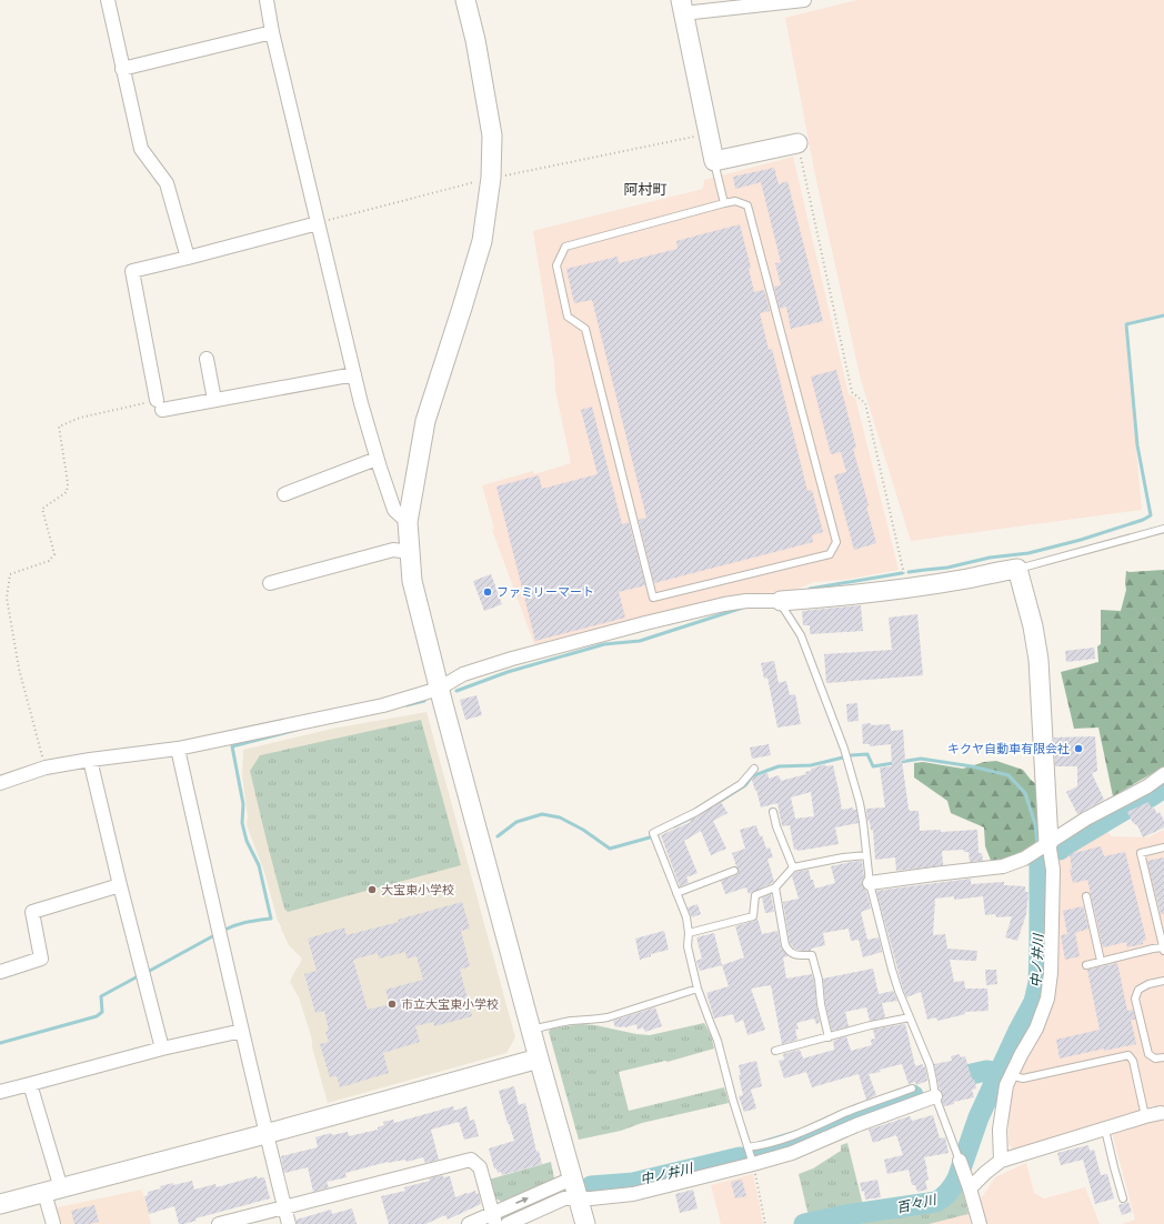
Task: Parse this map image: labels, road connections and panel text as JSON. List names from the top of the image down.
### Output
{
  "districts": ["阿村町"],
  "water": ["中ノ井川", "百々川"],
  "places": [
    "ファミリーマート",
    "キクヤ自動車有限会社",
    "大宝東小学校",
    "市立大宝東小学校"
  ]
}
